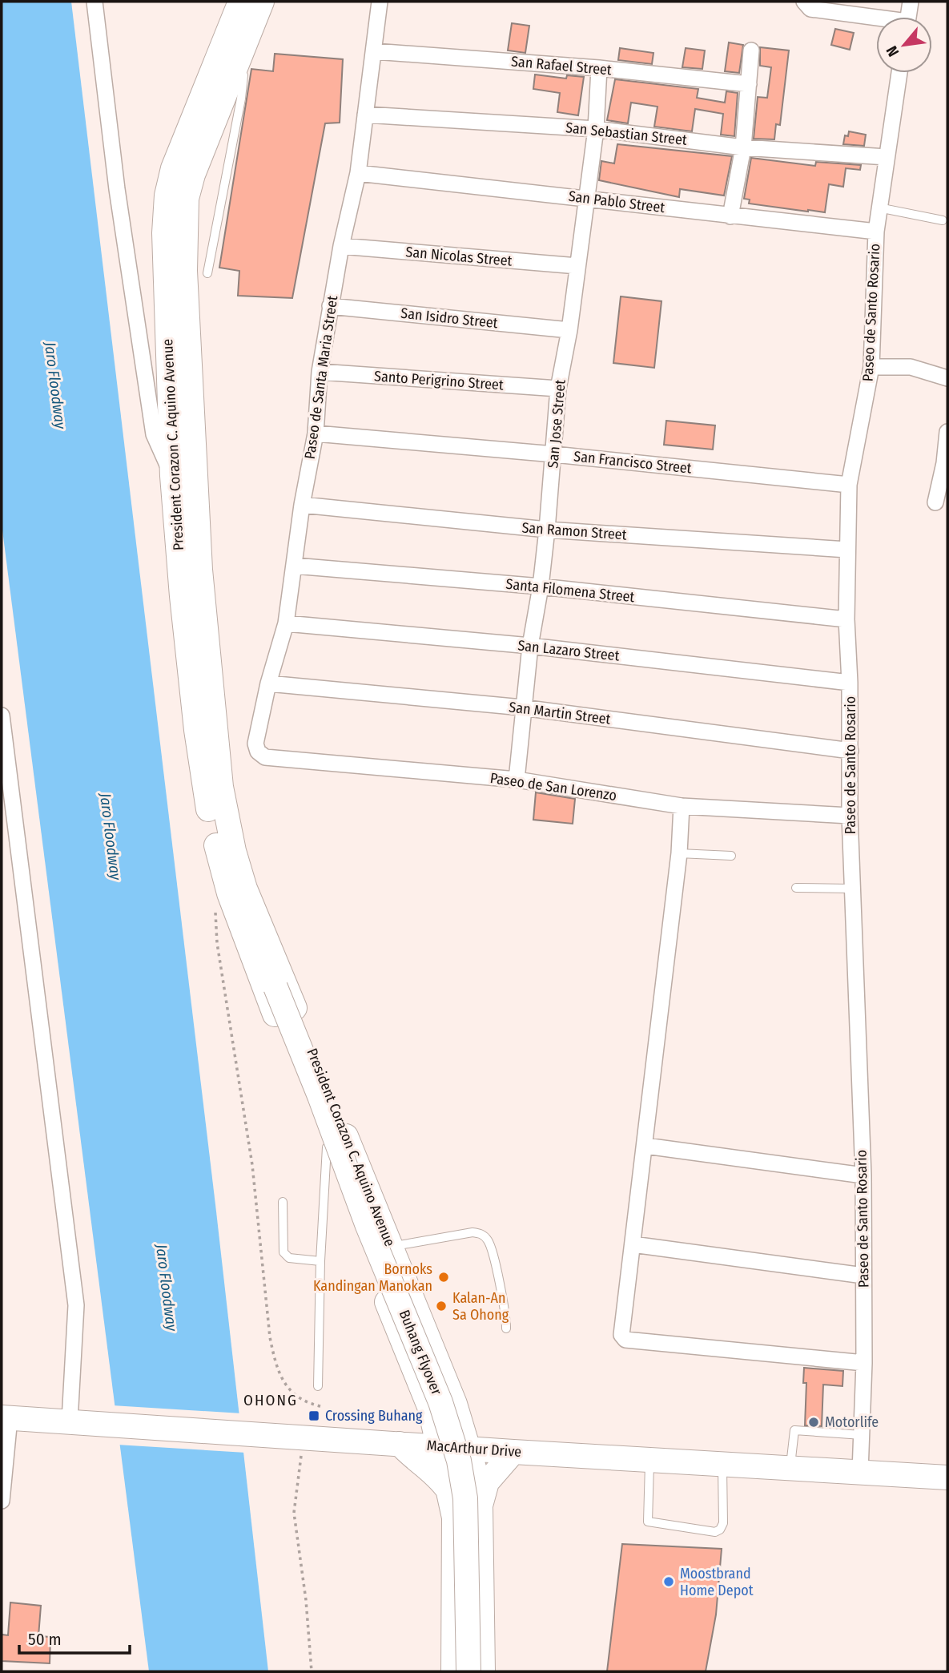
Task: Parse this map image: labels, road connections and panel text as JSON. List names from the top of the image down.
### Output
{
  "streets": {
    "main road": ["President Corazon C. Aquino Avenue", "Buhang Flyover", "MacArthur Drive"],
    "street": [
      "San Rafael Street",
      "San Sebastian Street",
      "San Pablo Street",
      "San Nicolas Street",
      "Paseo de Santo Rosario",
      "San Isidro Street",
      "Paseo de Santa Maria Street",
      "Santo Perigrino Street",
      "San Jose Street",
      "San Francisco Street",
      "San Ramon Street",
      "Santa Filomena Street",
      "San Lazaro Street",
      "San Martin Street",
      "Paseo de San Lorenzo"
    ]
  },
  "crossings": [
    ["San Rafael Street", "Paseo de Santa Maria Street"],
    ["San Rafael Street", "San Jose Street"],
    ["San Sebastian Street", "Paseo de Santo Rosario"],
    ["San Sebastian Street", "Paseo de Santa Maria Street"],
    ["San Sebastian Street", "San Jose Street"],
    ["San Pablo Street", "Paseo de Santo Rosario"],
    ["San Pablo Street", "Paseo de Santa Maria Street"],
    ["San Pablo Street", "San Jose Street"],
    ["San Nicolas Street", "Paseo de Santa Maria Street"],
    ["San Nicolas Street", "San Jose Street"],
    ["Paseo de Santo Rosario", "San Francisco Street"],
    ["Paseo de Santo Rosario", "San Ramon Street"],
    ["Paseo de Santo Rosario", "Santa Filomena Street"],
    ["Paseo de Santo Rosario", "San Lazaro Street"],
    ["Paseo de Santo Rosario", "San Martin Street"],
    ["Paseo de Santo Rosario", "Paseo de San Lorenzo"],
    ["Paseo de Santo Rosario", "MacArthur Drive"],
    ["San Isidro Street", "Paseo de Santa Maria Street"],
    ["San Isidro Street", "San Jose Street"],
    ["Paseo de Santa Maria Street", "Santo Perigrino Street"],
    ["Paseo de Santa Maria Street", "San Francisco Street"],
    ["Paseo de Santa Maria Street", "San Ramon Street"],
    ["Paseo de Santa Maria Street", "Santa Filomena Street"],
    ["Paseo de Santa Maria Street", "San Lazaro Street"],
    ["Paseo de Santa Maria Street", "San Martin Street"],
    ["Paseo de Santa Maria Street", "Paseo de San Lorenzo"],
    ["Santo Perigrino Street", "San Jose Street"],
    ["San Jose Street", "San Francisco Street"],
    ["San Jose Street", "San Ramon Street"],
    ["San Jose Street", "Santa Filomena Street"],
    ["San Jose Street", "San Lazaro Street"],
    ["San Jose Street", "San Martin Street"],
    ["San Jose Street", "Paseo de San Lorenzo"],
    ["President Corazon C. Aquino Avenue", "Buhang Flyover"],
    ["President Corazon C. Aquino Avenue", "MacArthur Drive"]
  ],
  "districts": ["OHONG"],
  "water": ["Jaro Floodway"],
  "places": {
    "other": [
      "Bornoks Kandingan Manokan",
      "Kalan-An Sa Ohong",
      "Motorlife",
      "Moostbrand Home Depot"
    ],
    "transit": ["Crossing Buhang"]
  },
  "scale_bar": "50 m",
  "north": "bottom left"
}
